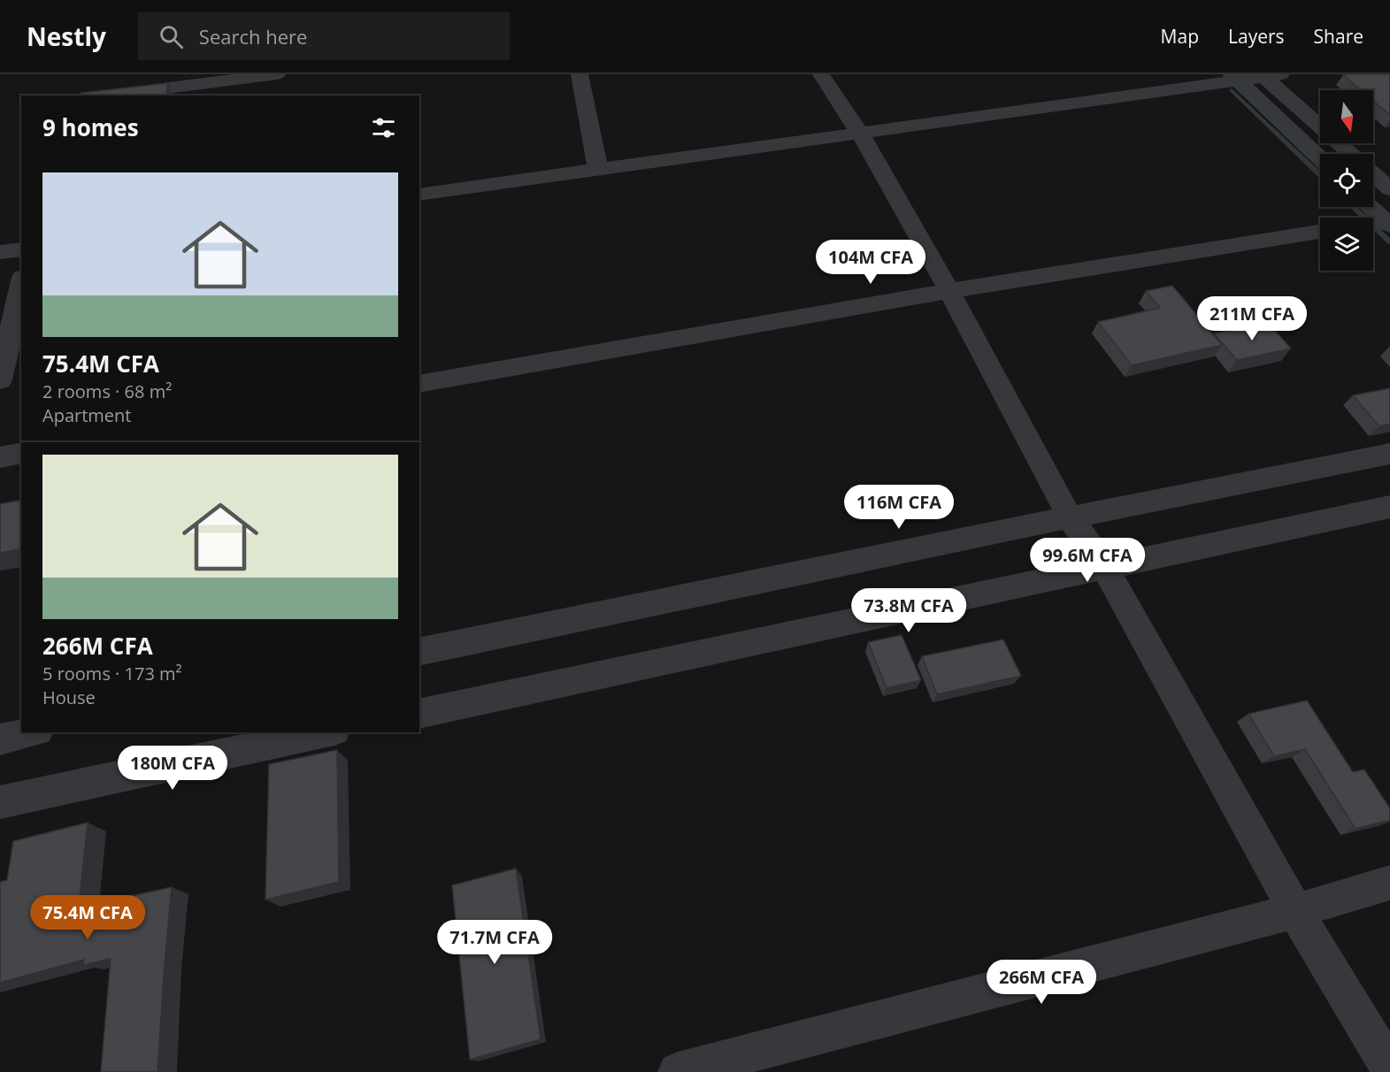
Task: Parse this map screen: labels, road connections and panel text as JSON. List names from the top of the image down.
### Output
{
  "north": "bottom",
  "page": {
    "header": "Nestly",
    "search": "Search here",
    "nav": ["Map", "Layers", "Share"],
    "heading": "9 homes",
    "list": [
      {
        "name": "75.4M CFA",
        "note": "2 rooms · 68 m² · Apartment"
      },
      {
        "name": "266M CFA",
        "note": "5 rooms · 173 m² · House"
      }
    ],
    "price": [
      "104M CFA",
      "211M CFA",
      "116M CFA",
      "99.6M CFA",
      "73.8M CFA",
      "180M CFA",
      "75.4M CFA",
      "71.7M CFA",
      "266M CFA"
    ]
  }
}
